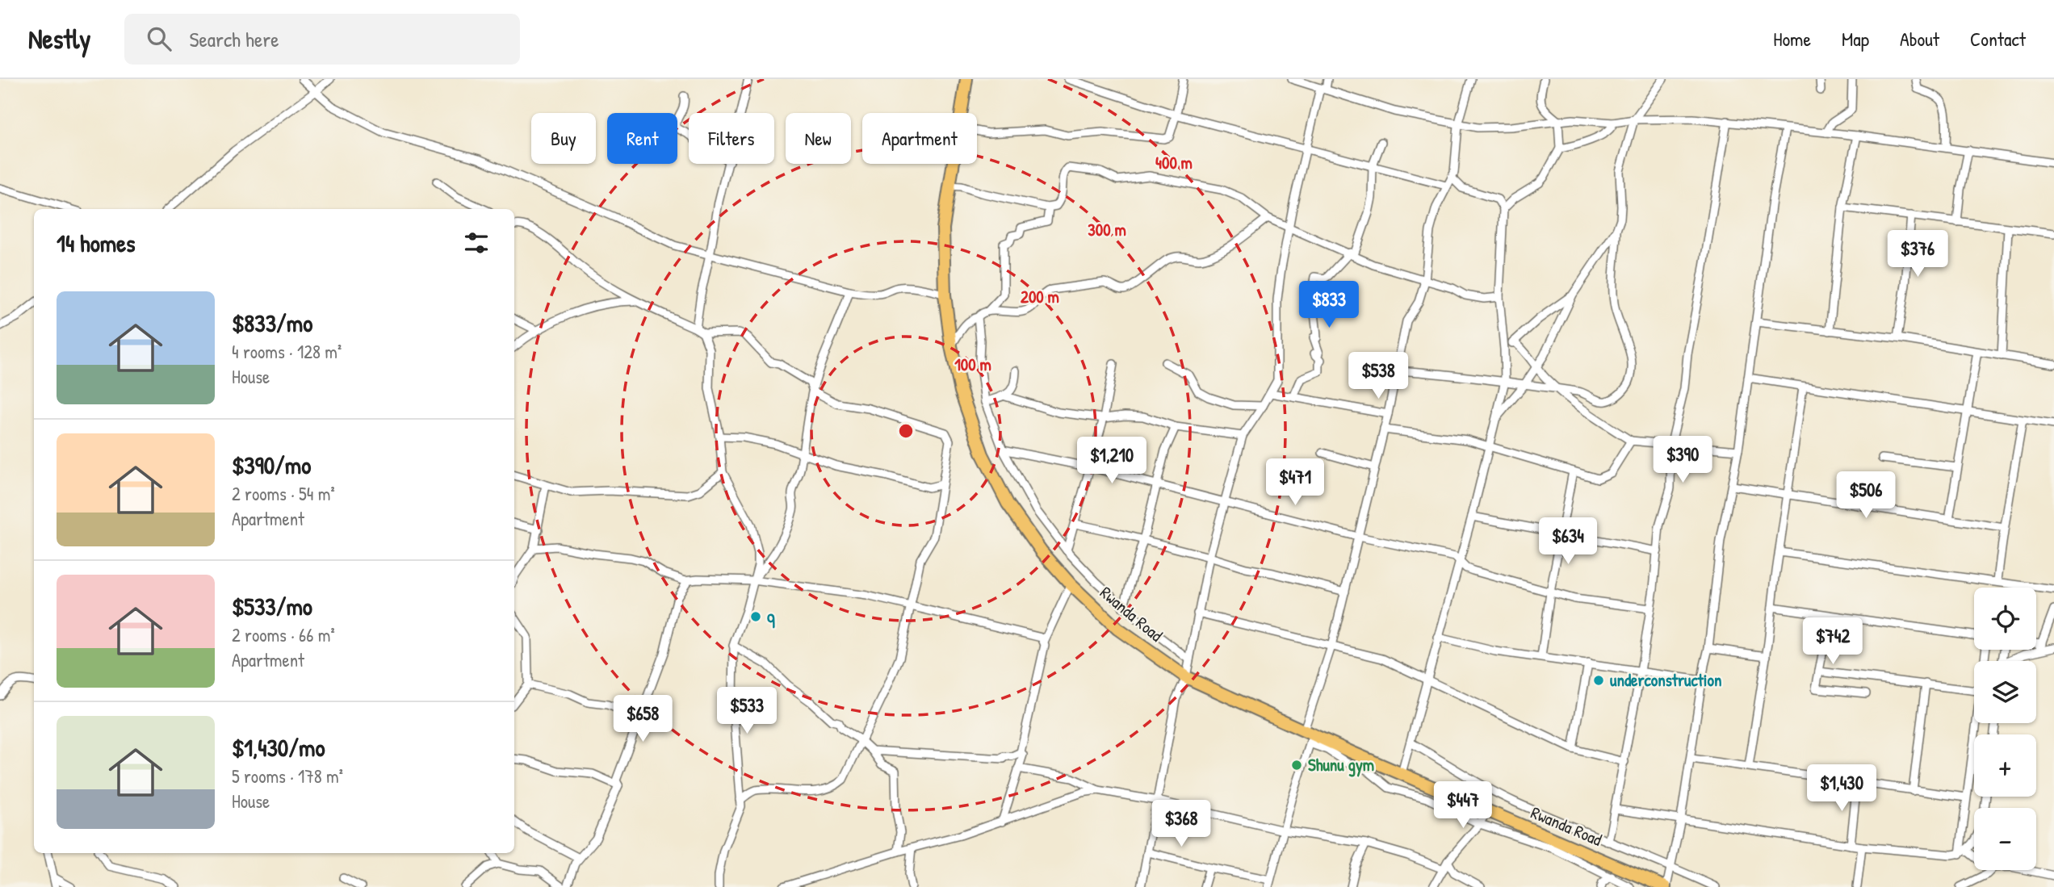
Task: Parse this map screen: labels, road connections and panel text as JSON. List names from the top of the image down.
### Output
{
  "streets": {
    "highway": ["Rwanda Road"]
  },
  "places": ["q", "underconstruction", "Shunu gym"],
  "page": {
    "header": "Nestly",
    "search": "Search here",
    "nav": [
      "Home",
      "Map",
      "About",
      "Contact"
    ],
    "chip": [
      "Buy",
      "Rent",
      "Filters",
      "New",
      "Apartment"
    ],
    "heading": "14 homes",
    "price": [
      "$376",
      "$833",
      "$538",
      "$390",
      "$1,210",
      "$471",
      "$506",
      "$634",
      "$742",
      "$533",
      "$658",
      "$1,430",
      "$447",
      "$368"
    ],
    "list": [
      {
        "name": "$833/mo",
        "note": "4 rooms · 128 m² · House"
      },
      {
        "name": "$390/mo",
        "note": "2 rooms · 54 m² · Apartment"
      },
      {
        "name": "$533/mo",
        "note": "2 rooms · 66 m² · Apartment"
      },
      {
        "name": "$1,430/mo",
        "note": "5 rooms · 178 m² · House"
      }
    ],
    "map_buttons": ["+", "−"]
  },
  "rings": [
    "400 m",
    "300 m",
    "200 m",
    "100 m"
  ]
}
